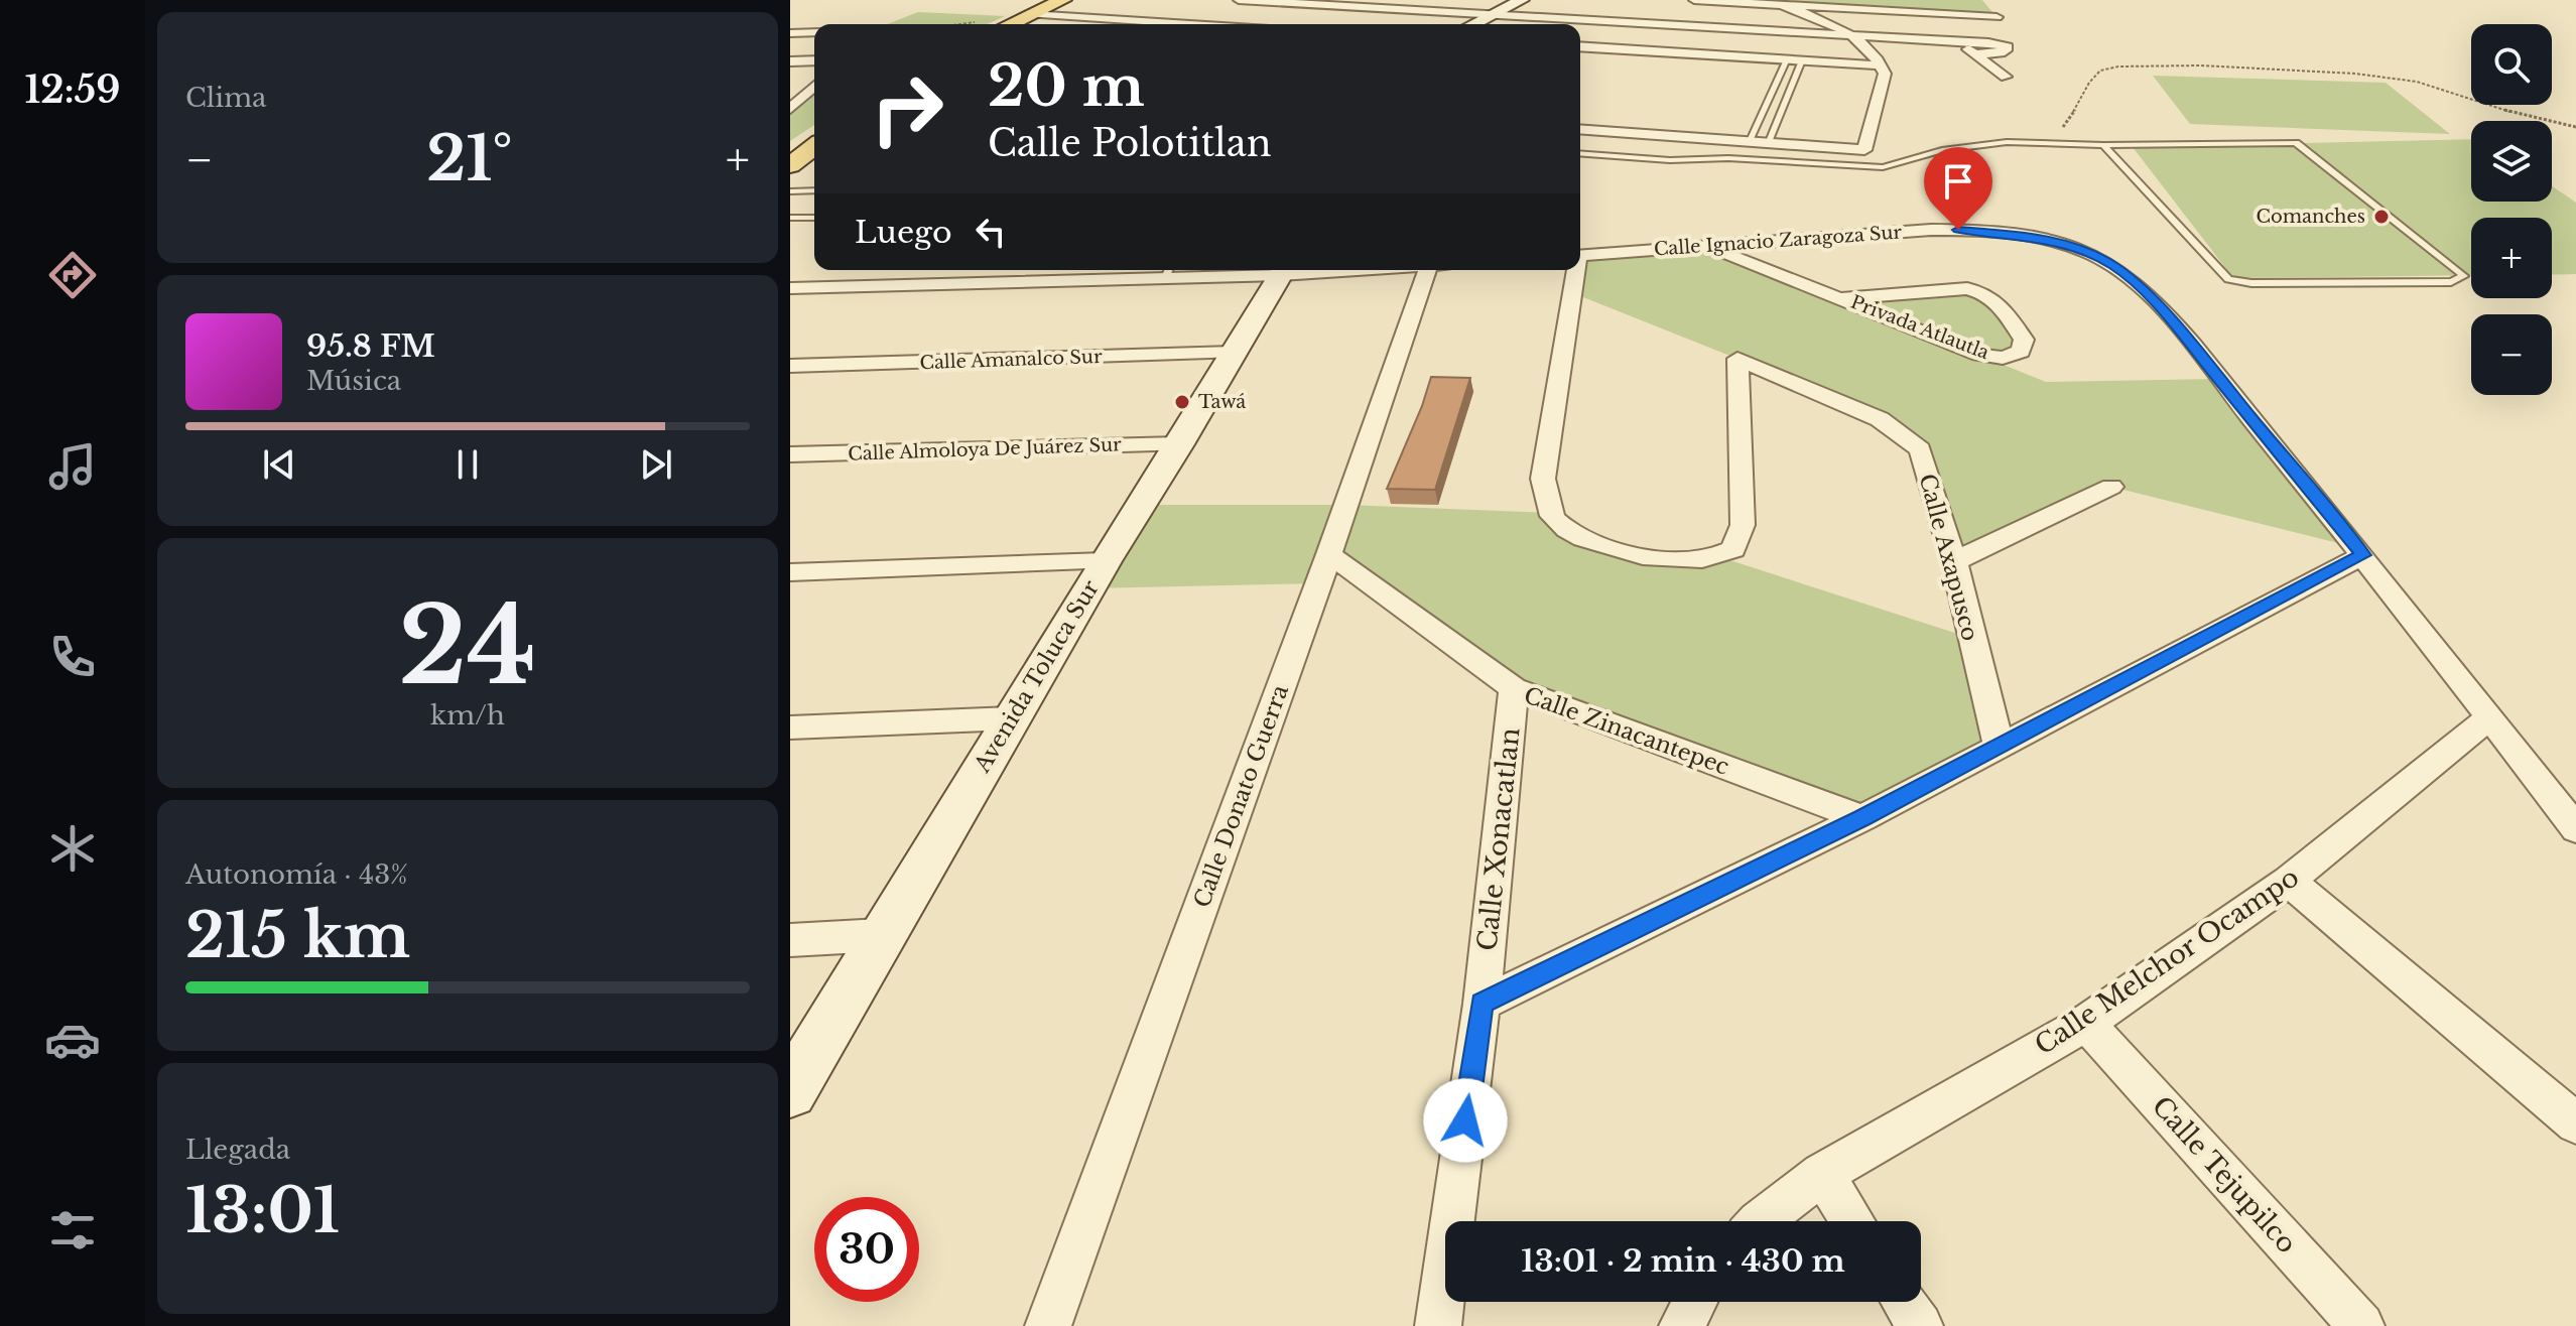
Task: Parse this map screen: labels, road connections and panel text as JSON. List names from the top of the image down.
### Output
{
  "streets": {
    "street": [
      "Calle Ignacio Zaragoza Sur",
      "Privada Atlautla",
      "Calle Amanalco Sur",
      "Calle Almoloya De Juárez Sur",
      "Calle Axapusco",
      "Avenida Toluca Sur",
      "Calle Zinacantepec",
      "Calle Donato Guerra",
      "Calle Xonacatlan",
      "Calle Melchor Ocampo",
      "Calle Tejupilco"
    ]
  },
  "crossings": [
    ["Calle Ignacio Zaragoza Sur", "Privada Atlautla"],
    ["Calle Ignacio Zaragoza Sur", "Calle Melchor Ocampo"],
    ["Calle Amanalco Sur", "Avenida Toluca Sur"],
    ["Calle Almoloya De Juárez Sur", "Avenida Toluca Sur"],
    ["Calle Zinacantepec", "Calle Donato Guerra"],
    ["Calle Zinacantepec", "Calle Xonacatlan"],
    ["Calle Melchor Ocampo", "Calle Tejupilco"]
  ],
  "places": ["Comanches", "Tawá"],
  "page": {
    "tabs": "12:59",
    "tile": [
      "Clima",
      ["24", "km/h"],
      ["Autonomía · 43%", "215 km"],
      ["Llegada", "13:01"]
    ],
    "map_buttons": ["+", "−"],
    "turn": ["20 m", "Calle Polotitlan"],
    "heat": ["−", "21°", "+"],
    "then": "Luego",
    "song": ["95.8 FM", "Música"],
    "limit": "30",
    "trip": "13:01 · 2 min · 430 m"
  }
}
